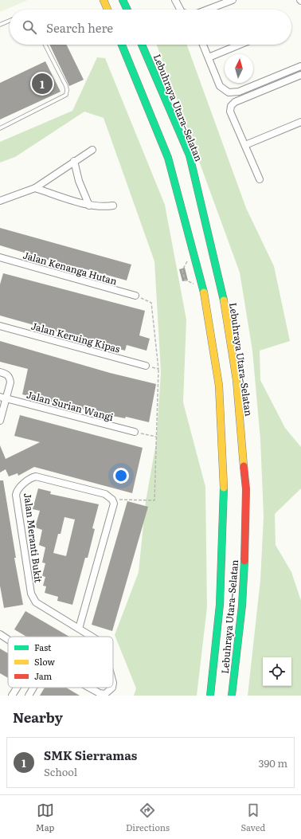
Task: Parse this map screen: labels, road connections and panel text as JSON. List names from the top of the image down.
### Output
{
  "streets": {
    "highway": ["Lebuhraya Utara–Selatan"],
    "street": [
      "Jalan Kenanga Hutan",
      "Jalan Keruing Kipas",
      "Jalan Surian Wangi",
      "Jalan Meranti Bukit"
    ]
  },
  "legend": ["Fast", "Slow", "Jam"],
  "north": "top",
  "page": {
    "search": "Search here",
    "pins": "1",
    "heading": "Nearby",
    "list": [
      {
        "mark": "1",
        "name": "SMK Sierramas",
        "note": "School",
        "value": "390 m"
      }
    ],
    "nav": ["Map", "Directions", "Saved"]
  }
}
